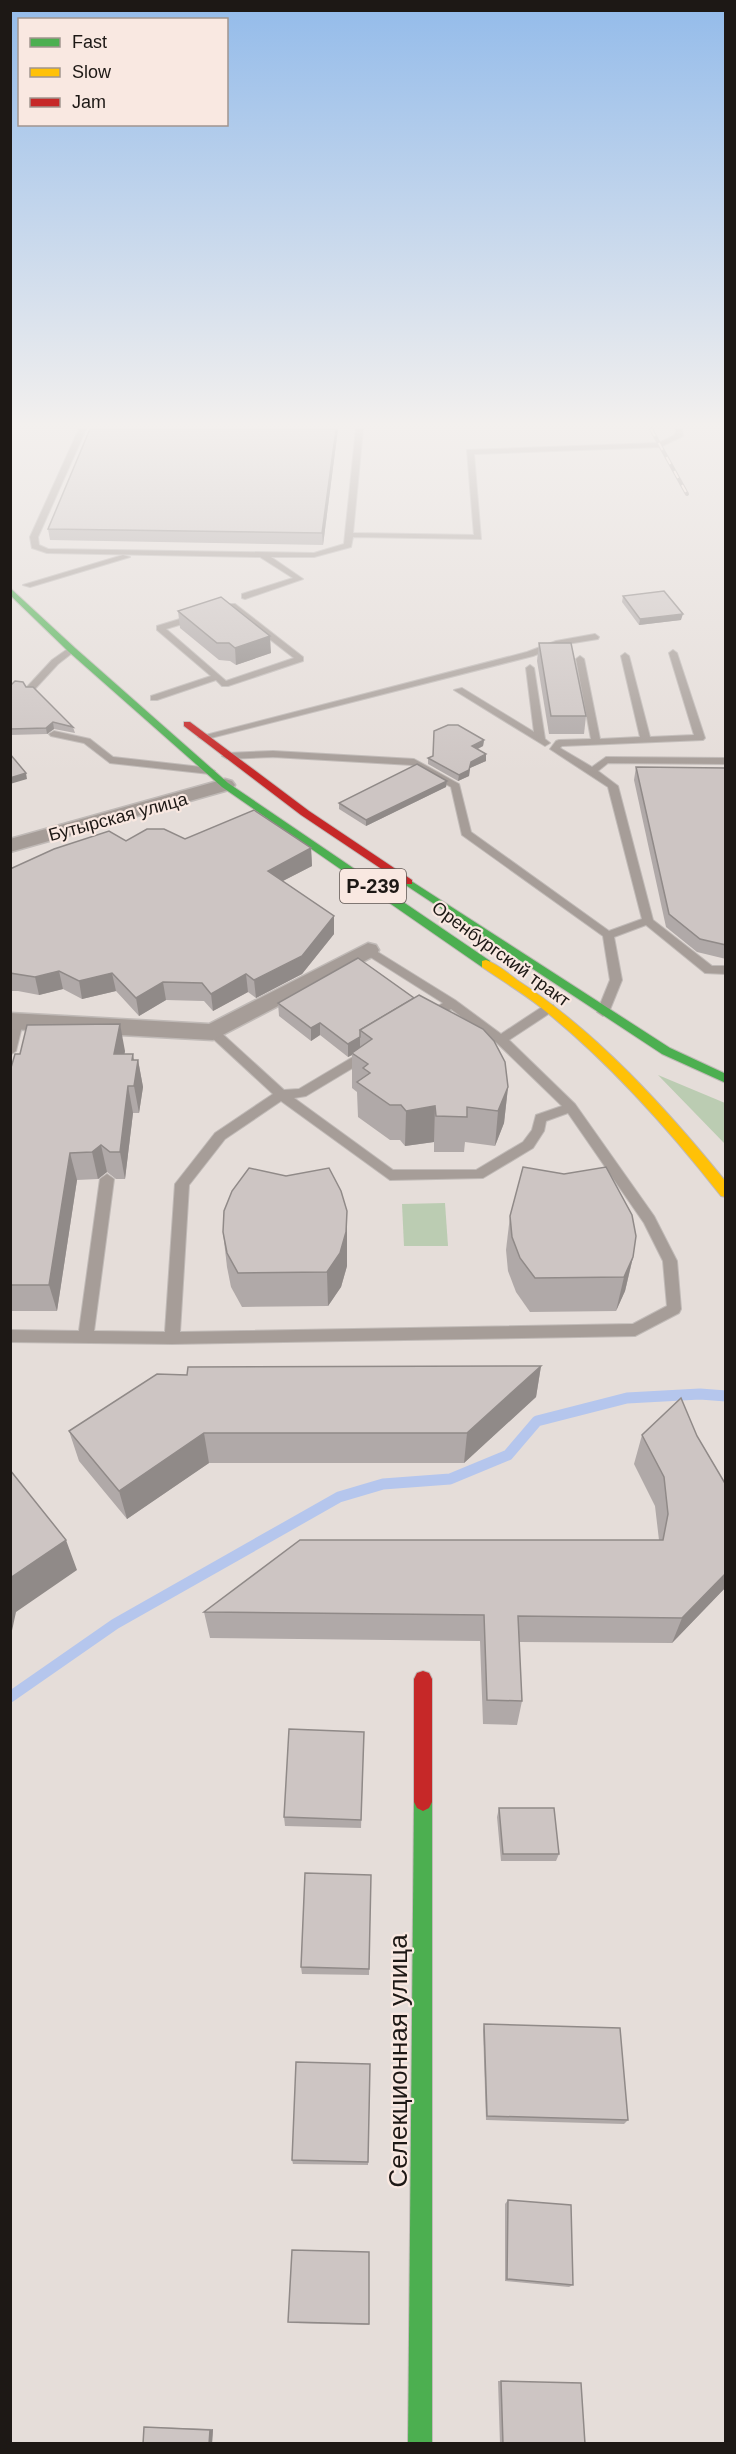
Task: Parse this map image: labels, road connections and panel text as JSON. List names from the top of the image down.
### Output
{
  "streets": {
    "main road": ["Р-239", "Оренбургский тракт", "Селекционная улица"],
    "street": ["Бутырская улица"]
  },
  "crossings": [
    ["Бутырская улица", "Оренбургский тракт"]
  ],
  "legend": ["Fast", "Slow", "Jam"]
}
